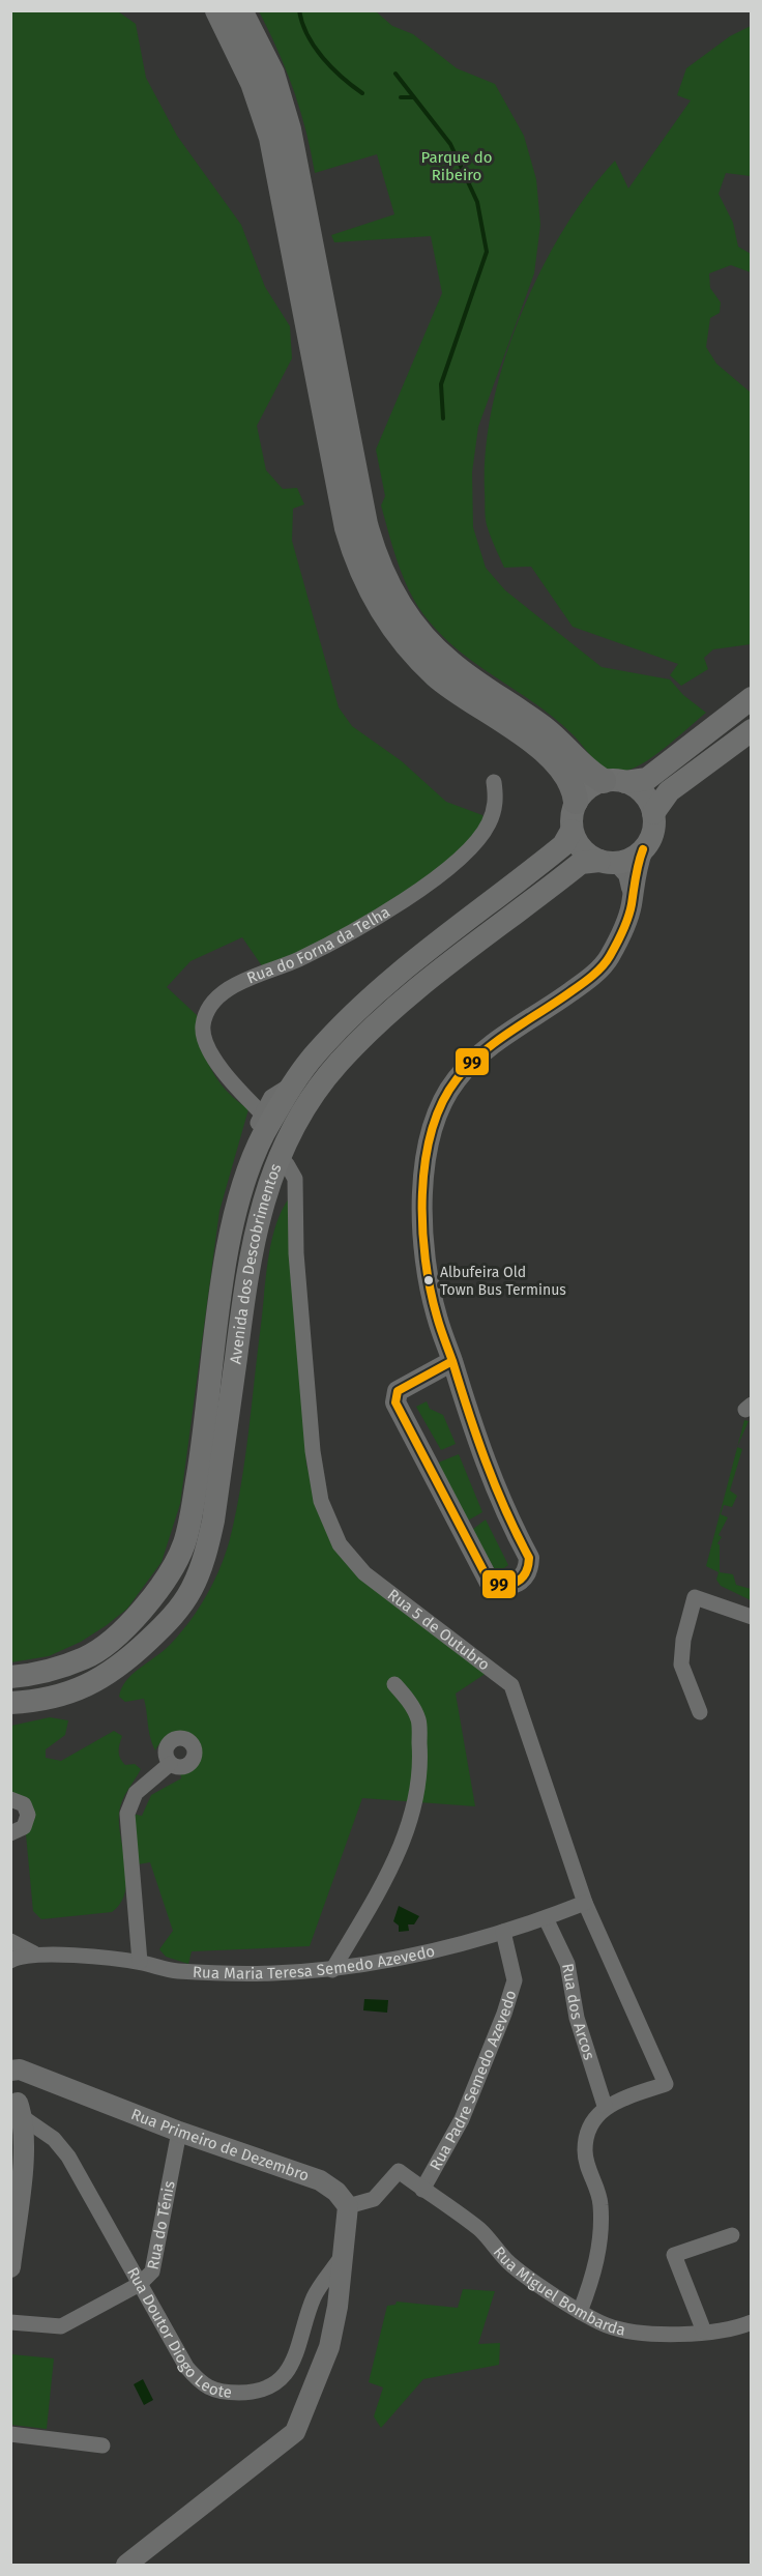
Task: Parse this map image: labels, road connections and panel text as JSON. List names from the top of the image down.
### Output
{
  "streets": {
    "main road": ["Avenida dos Descobrimentos"],
    "street": [
      "Rua do Forna da Telha",
      "Rua 5 de Outubro",
      "Rua Maria Teresa Semedo Azevedo",
      "Rua dos Arcos",
      "Rua Padre Semedo Azevedo",
      "Rua Primeiro de Dezembro",
      "Rua do Ténis",
      "Rua Miguel Bombarda",
      "Rua Doutor Diogo Leote"
    ]
  },
  "crossings": [
    ["Rua 5 de Outubro", "Rua Maria Teresa Semedo Azevedo"],
    ["Rua 5 de Outubro", "Rua dos Arcos"],
    ["Rua Maria Teresa Semedo Azevedo", "Rua dos Arcos"],
    ["Rua Maria Teresa Semedo Azevedo", "Rua Padre Semedo Azevedo"],
    ["Rua Padre Semedo Azevedo", "Rua Miguel Bombarda"],
    ["Rua Primeiro de Dezembro", "Rua do Ténis"],
    ["Rua Primeiro de Dezembro", "Rua Miguel Bombarda"],
    ["Rua do Ténis", "Rua Doutor Diogo Leote"]
  ],
  "parks": ["Parque do Ribeiro"],
  "places": ["Albufeira Old Town Bus Terminus"],
  "lines": ["transit line 99"]
}
